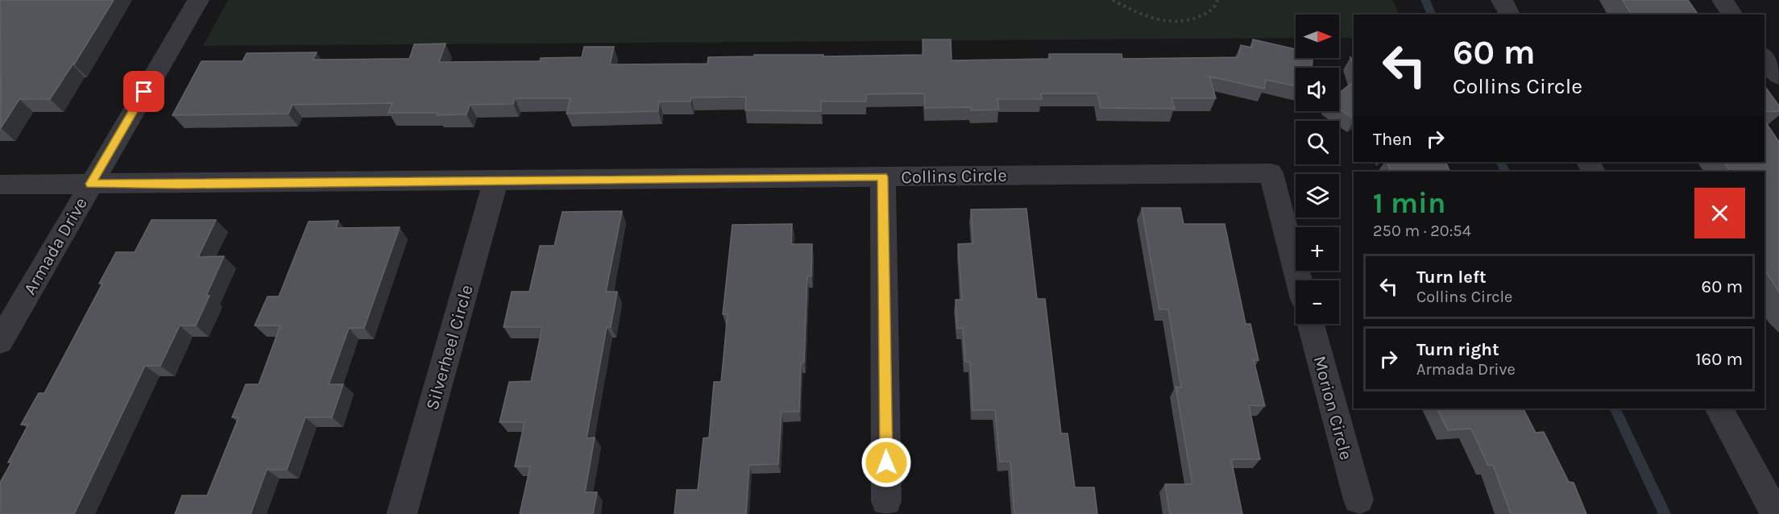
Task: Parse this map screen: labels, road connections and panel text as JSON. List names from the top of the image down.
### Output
{
  "streets": {
    "street": [
      "Collins Circle",
      "Armada Drive",
      "Silverheel Circle",
      "Morion Circle"
    ]
  },
  "crossings": [
    ["Collins Circle", "Armada Drive"],
    ["Collins Circle", "Silverheel Circle"]
  ],
  "north": "right",
  "page": {
    "map_buttons": ["+", "−"],
    "turn": ["60 m", "Collins Circle"],
    "then": "Then",
    "heading": ["1 min", "250 m · 20:54"],
    "list": [
      {
        "name": "Turn left",
        "note": "Collins Circle",
        "value": "60 m"
      },
      {
        "name": "Turn right",
        "note": "Armada Drive",
        "value": "160 m"
      }
    ]
  }
}
